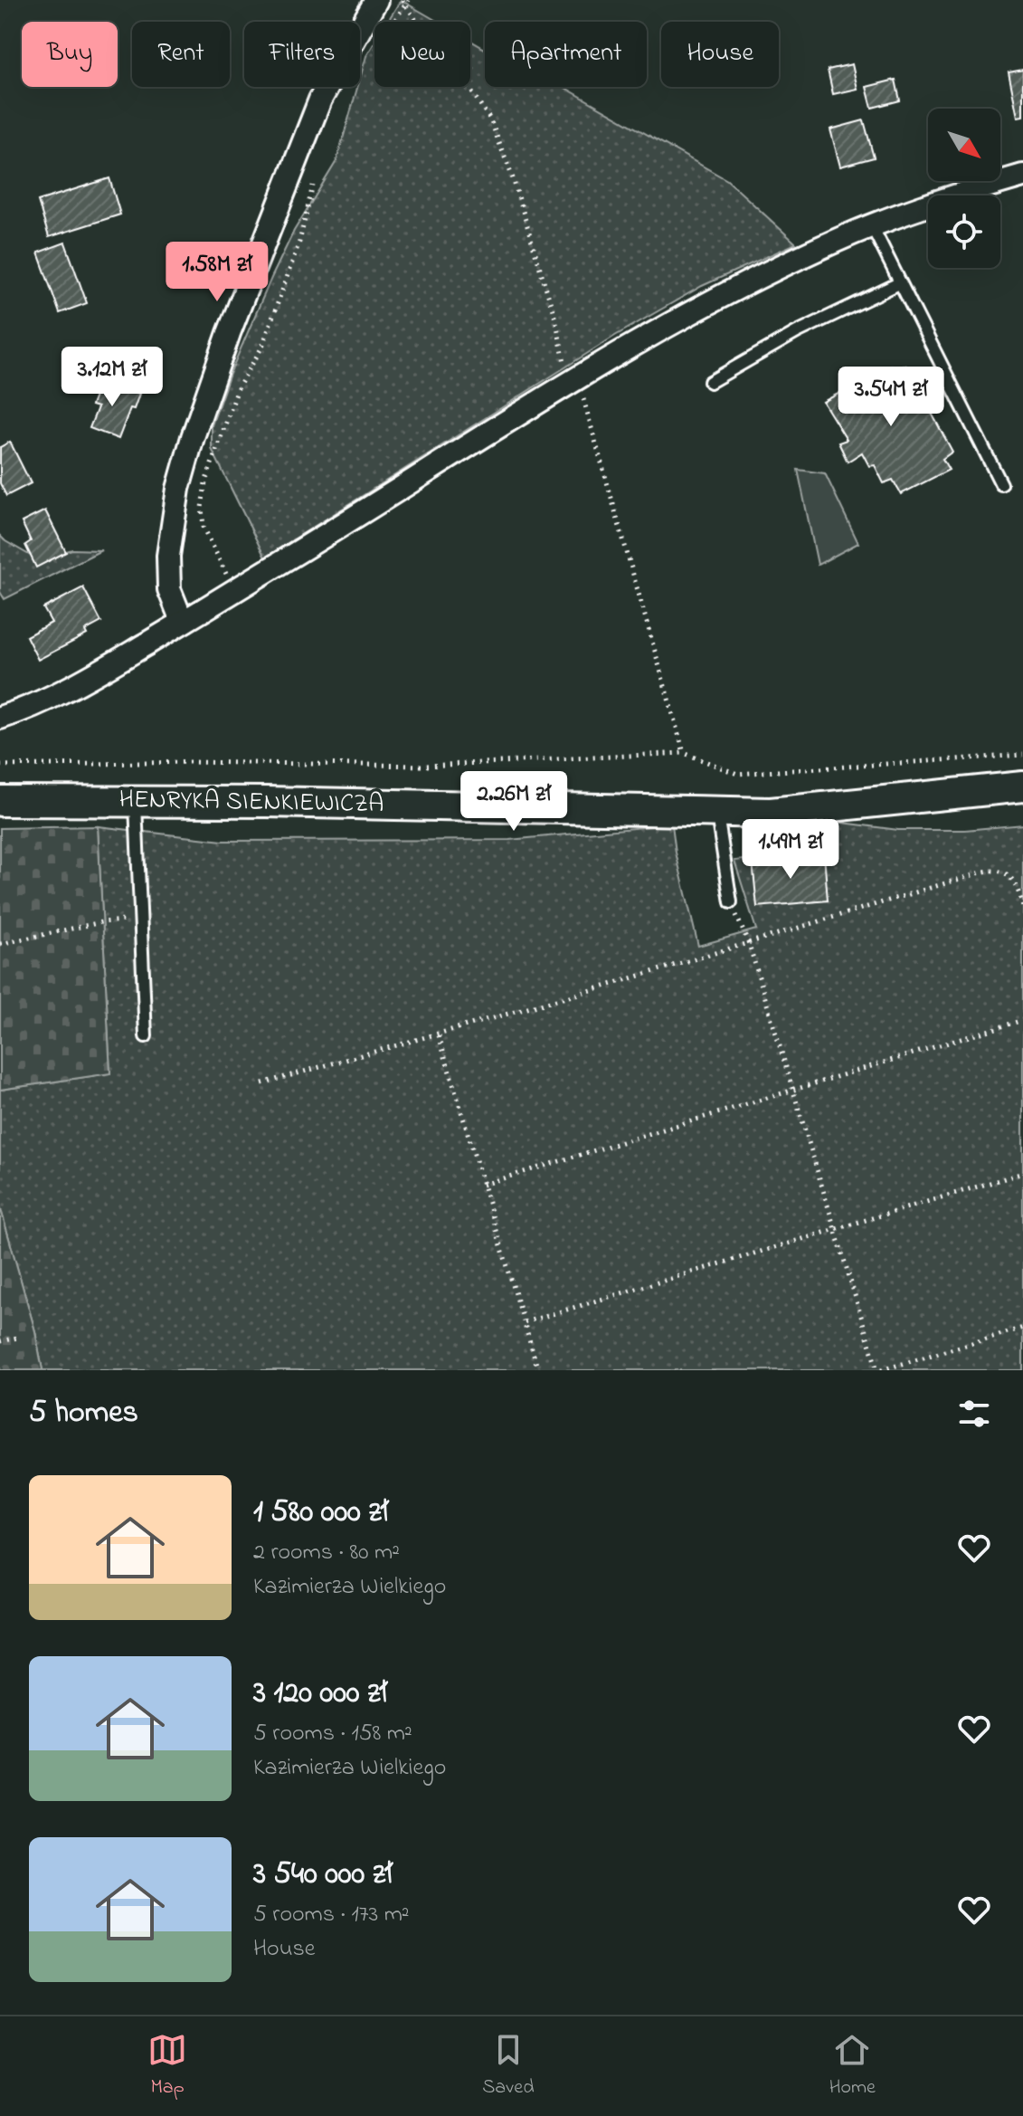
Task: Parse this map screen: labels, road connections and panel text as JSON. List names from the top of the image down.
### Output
{
  "streets": {
    "street": ["HENRYKA SIENKIEWICZA"]
  },
  "north": "bottom right",
  "page": {
    "chip": [
      "Buy",
      "Rent",
      "Filters",
      "New",
      "Apartment",
      "House"
    ],
    "price": [
      "1.58M zł",
      "3.12M zł",
      "3.54M zł",
      "2.26M zł",
      "1.49M zł"
    ],
    "heading": "5 homes",
    "list": [
      {
        "name": "1 580 000 zł",
        "note": "2 rooms · 80 m² · Kazimierza Wielkiego"
      },
      {
        "name": "3 120 000 zł",
        "note": "5 rooms · 158 m² · Kazimierza Wielkiego"
      },
      {
        "name": "3 540 000 zł",
        "note": "5 rooms · 173 m² · House"
      }
    ],
    "tabs": ["Map", "Saved", "Home"]
  }
}
